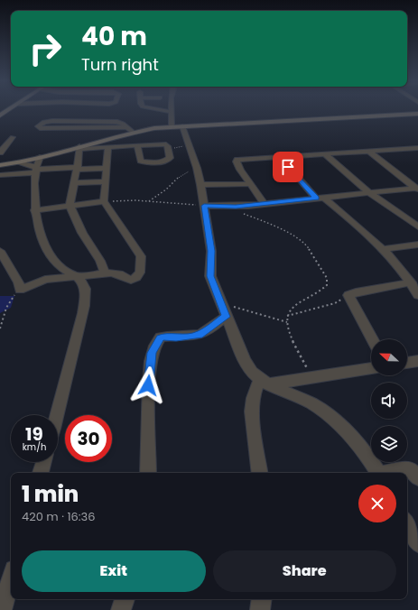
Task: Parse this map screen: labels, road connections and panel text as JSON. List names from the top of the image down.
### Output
{
  "north": "left",
  "page": {
    "turn": ["40 m", "Turn right"],
    "speed": "19 km/h",
    "limit": "30",
    "heading": ["1 min", "420 m · 16:36"],
    "buttons": ["Exit", "Share"]
  }
}
